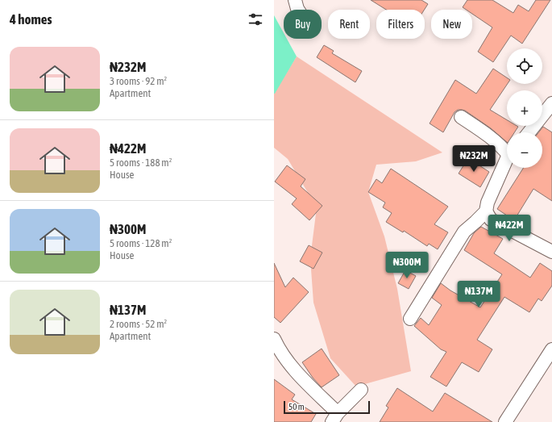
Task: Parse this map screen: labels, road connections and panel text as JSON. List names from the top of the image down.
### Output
{
  "scale_bar": "50 m",
  "page": {
    "heading": "4 homes",
    "chip": [
      "Buy",
      "Rent",
      "Filters",
      "New"
    ],
    "list": [
      {
        "name": "₦232M",
        "note": "3 rooms · 92 m² · Apartment"
      },
      {
        "name": "₦422M",
        "note": "5 rooms · 188 m² · House"
      },
      {
        "name": "₦300M",
        "note": "5 rooms · 128 m² · House"
      },
      {
        "name": "₦137M",
        "note": "2 rooms · 52 m² · Apartment"
      }
    ],
    "map_buttons": ["+", "−"],
    "price": [
      "₦232M",
      "₦422M",
      "₦300M",
      "₦137M"
    ],
    "scale": "50 m"
  }
}
